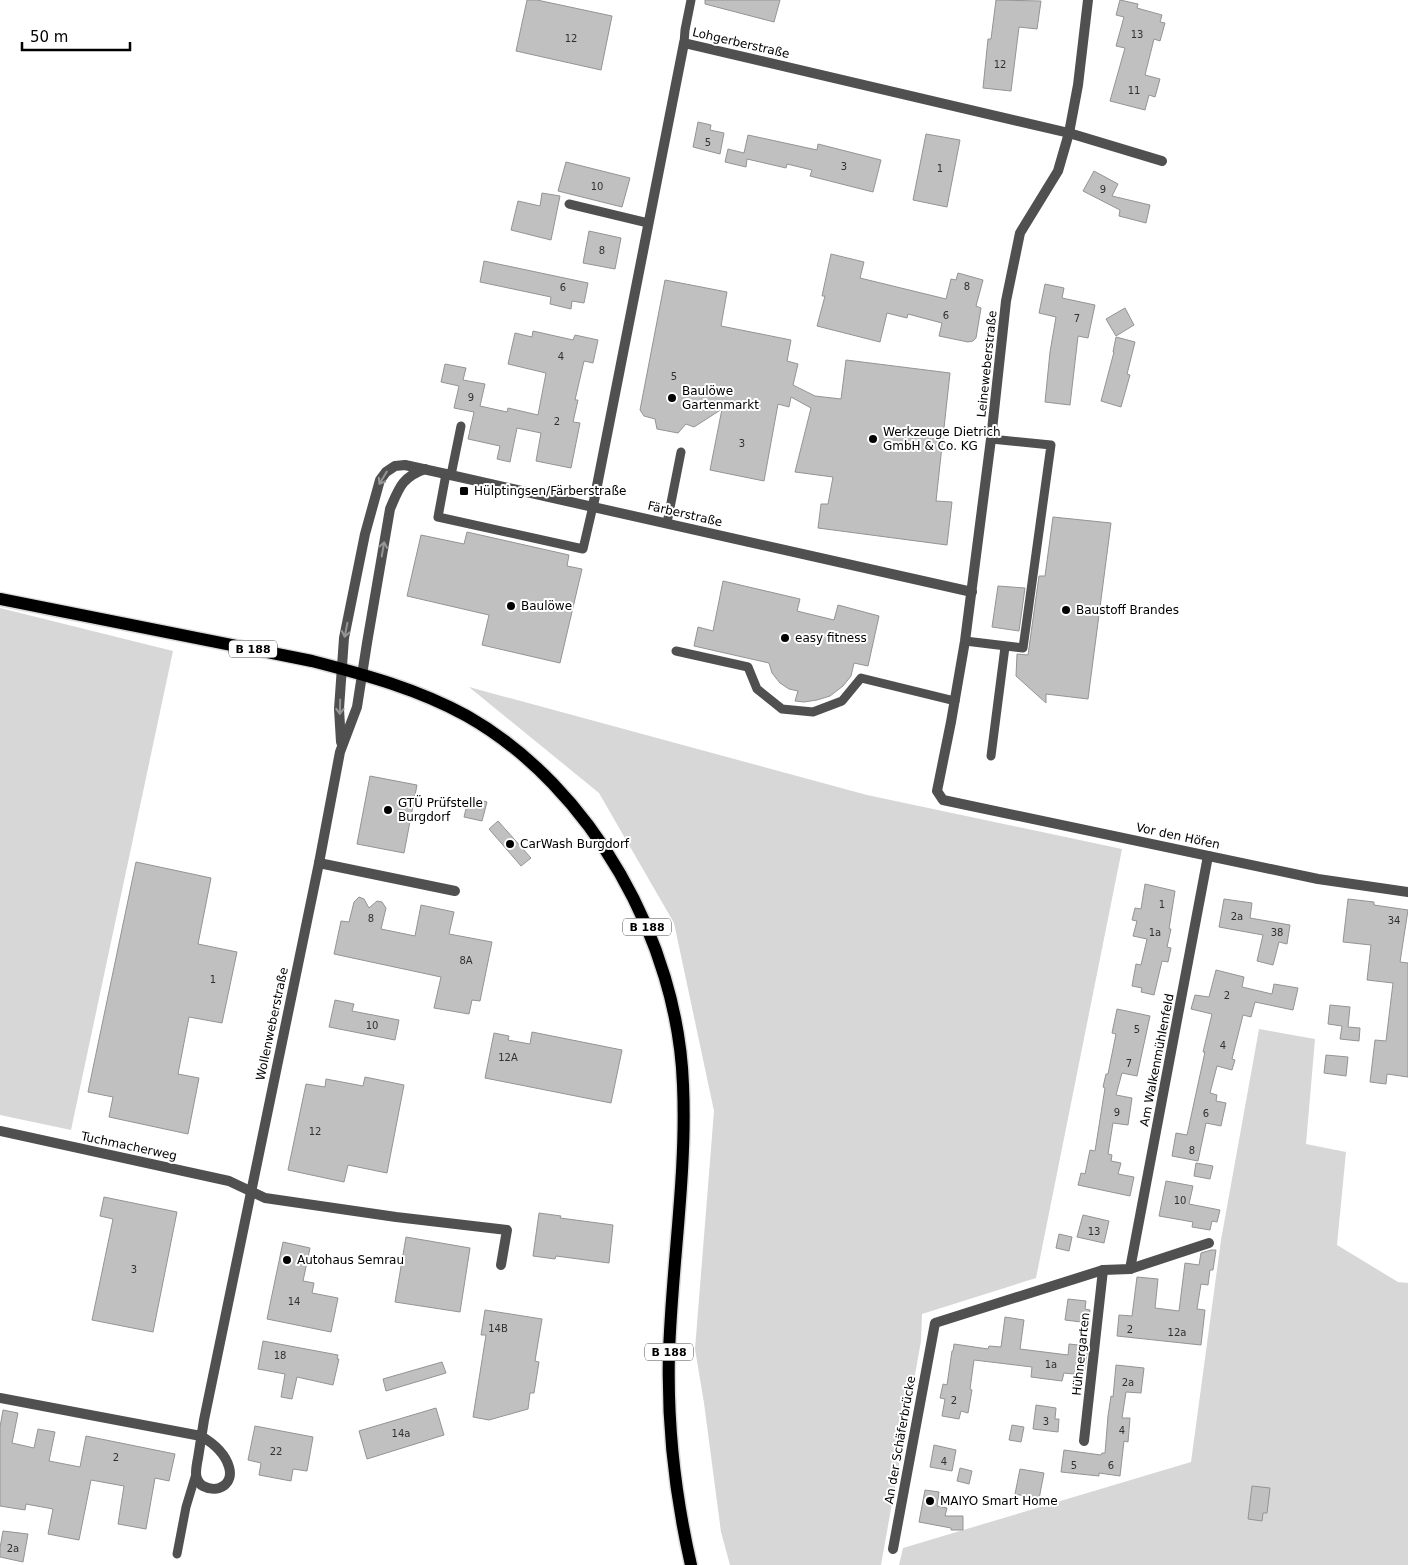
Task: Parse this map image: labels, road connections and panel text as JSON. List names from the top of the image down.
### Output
{
  "streets": {
    "main road": ["B 188"],
    "street": [
      "Lohgerberstraße",
      "Leineweberstraße",
      "Färberstraße",
      "Vor den Höfen",
      "Wollenweberstraße",
      "Am Walkenmühlenfeld",
      "Tuchmacherweg",
      "Hühnergarten",
      "An der Schäferbrücke"
    ]
  },
  "crossings": [
    ["Lohgerberstraße", "Leineweberstraße"],
    ["Lohgerberstraße", "Färberstraße"],
    ["Leineweberstraße", "Färberstraße"],
    ["Leineweberstraße", "Vor den Höfen"],
    ["Färberstraße", "B 188"],
    ["Färberstraße", "Wollenweberstraße"],
    ["B 188", "Wollenweberstraße"],
    ["Vor den Höfen", "Am Walkenmühlenfeld"],
    ["Wollenweberstraße", "Tuchmacherweg"],
    ["Hühnergarten", "An der Schäferbrücke"]
  ],
  "places": {
    "other": [
      "Baulöwe Gartenmarkt",
      "Werkzeuge Dietrich GmbH & Co. KG",
      "Baulöwe",
      "Baustoff Brandes",
      "easy fitness",
      "GTÜ Prüfstelle Burgdorf",
      "CarWash Burgdorf",
      "Autohaus Semrau",
      "MAIYO Smart Home"
    ],
    "transit": ["Hülptingsen/Färberstraße"]
  },
  "house_numbers": [
    "13",
    "12",
    "12",
    "11",
    "5",
    "3",
    "1",
    "10",
    "9",
    "8",
    "8",
    "6",
    "6",
    "7",
    "4",
    "5",
    "9",
    "2",
    "3",
    "1",
    "2a",
    "8",
    "34",
    "1a",
    "38",
    "8A",
    "1",
    "2",
    "10",
    "5",
    "4",
    "12A",
    "7",
    "9",
    "6",
    "12",
    "8",
    "10",
    "13",
    "3",
    "14",
    "14B",
    "2",
    "12a",
    "18",
    "1a",
    "2a",
    "2",
    "3",
    "4",
    "14a",
    "22",
    "2",
    "4",
    "5",
    "6",
    "2a"
  ],
  "scale_bar": "50 m"
}
